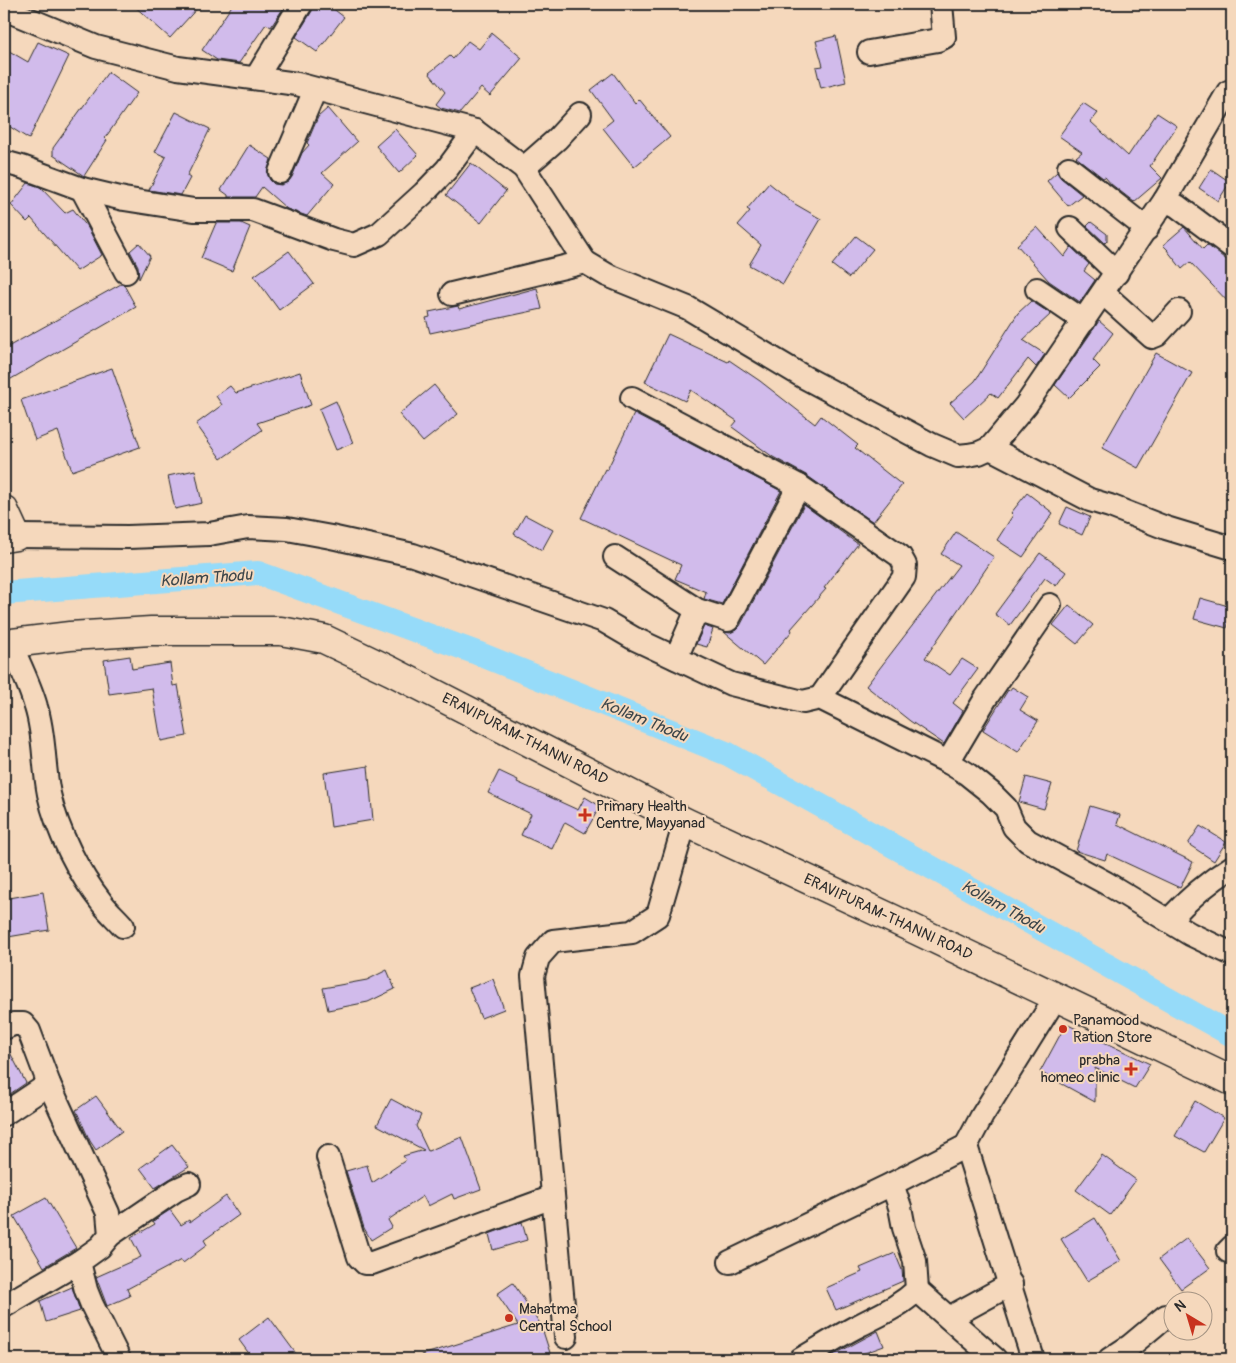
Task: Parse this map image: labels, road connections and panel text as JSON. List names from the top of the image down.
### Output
{
  "streets": {
    "main road": ["ERAVIPURAM-THANNI ROAD"]
  },
  "water": ["Kollam Thodu"],
  "places": {
    "health": ["Primary Health Centre, Mayyanad", "prabha homeo clinic"],
    "other": ["Panamood Ration Store", "Mahatma Central School"]
  },
  "north": "top left"
}
